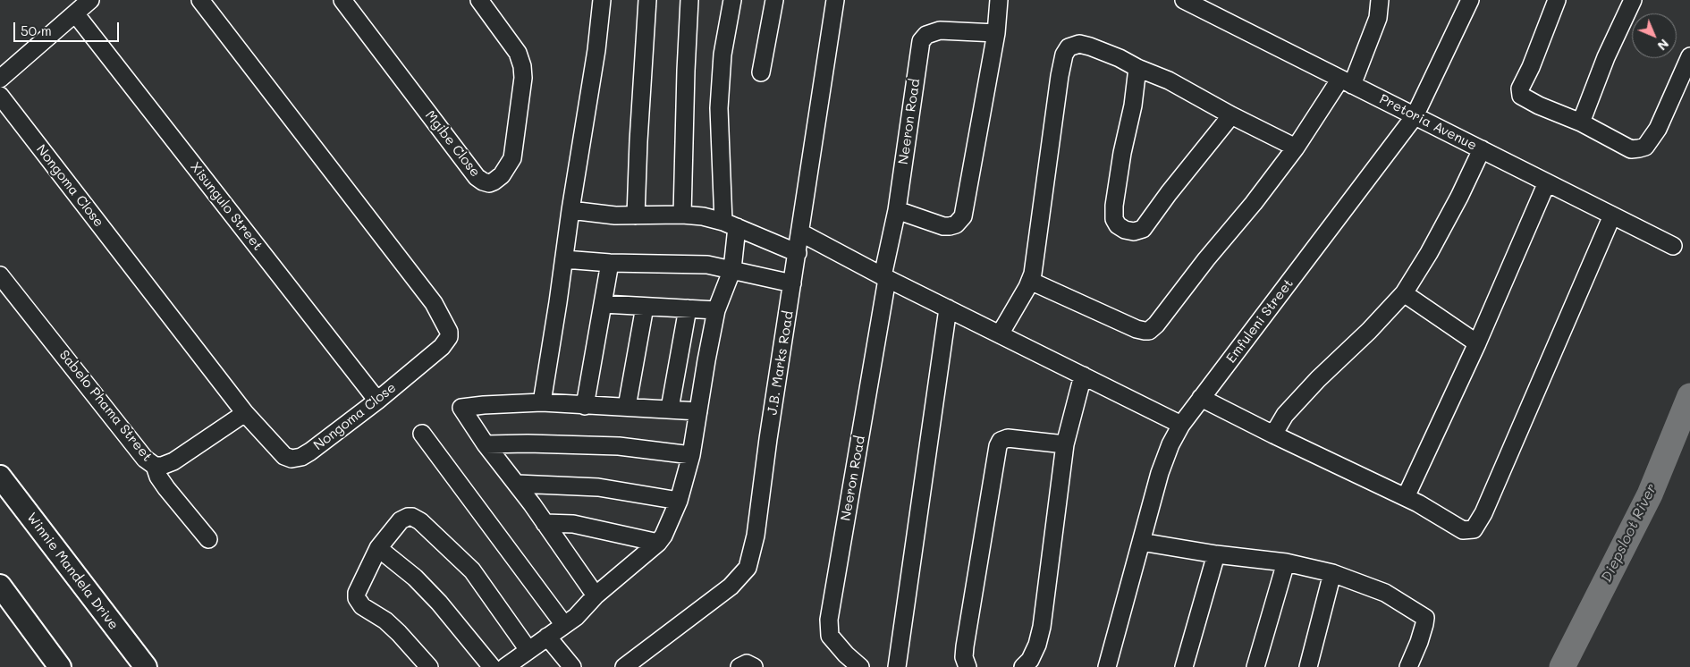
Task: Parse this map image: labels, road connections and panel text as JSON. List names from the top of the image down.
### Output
{
  "streets": {
    "main road": ["Winnie Mandela Drive"],
    "street": [
      "Neeron Road",
      "Pretoria Avenue",
      "Mgibe Close",
      "Nongoma Close",
      "Xisungulo Street",
      "Emfuleni Street",
      "J.B. Marks Road",
      "Sabelo Phama Street"
    ]
  },
  "crossings": [
    ["Pretoria Avenue", "Emfuleni Street"],
    ["Nongoma Close", "Xisungulo Street"]
  ],
  "water": ["Diepsloot River"],
  "scale_bar": "50 m",
  "north": "bottom right"
}
